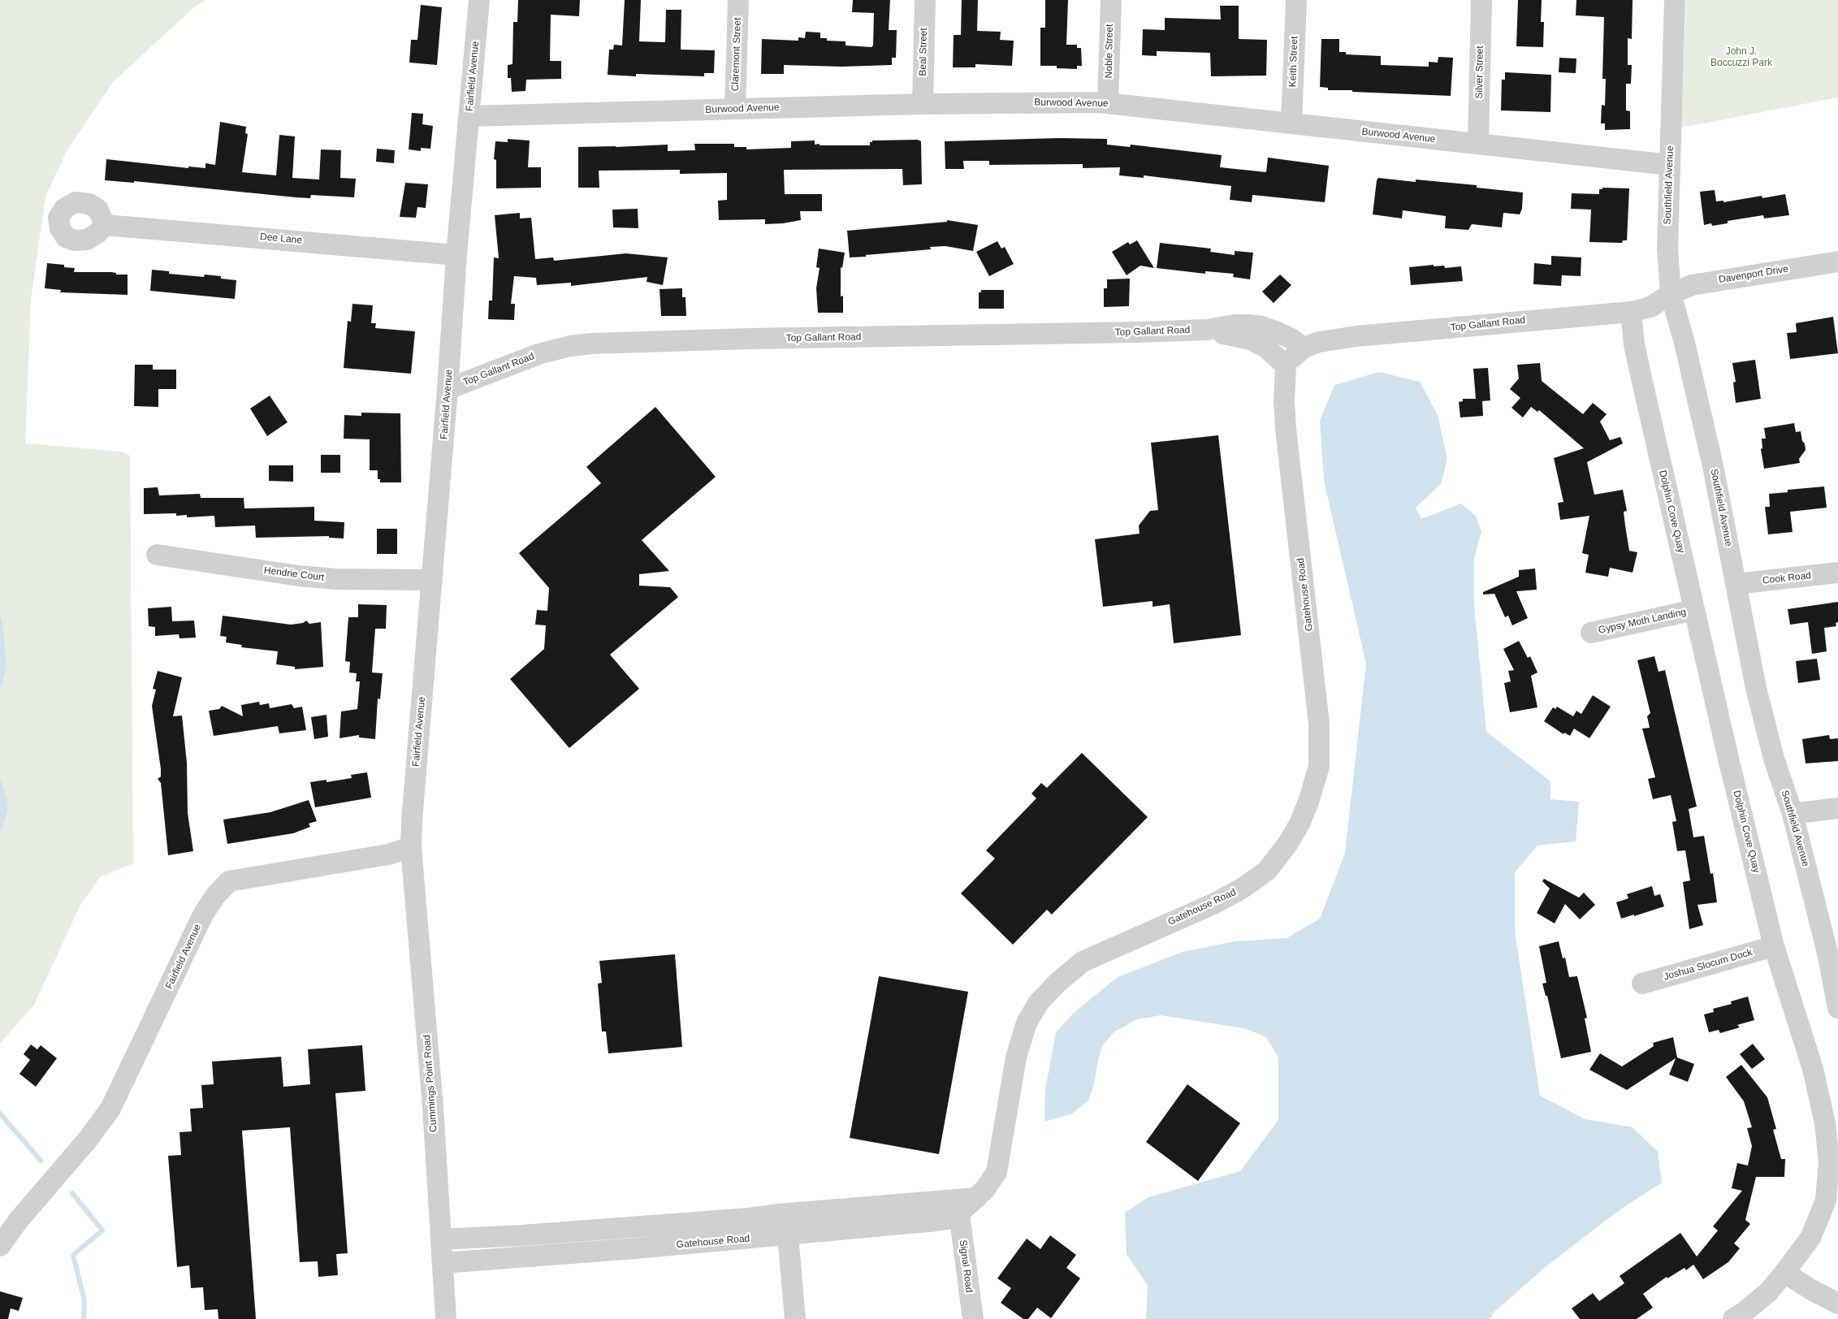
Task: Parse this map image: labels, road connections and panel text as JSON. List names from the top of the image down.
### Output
{
  "streets": {
    "street": [
      "Noble Street",
      "Beal Street",
      "Claremont Street",
      "Keith Street",
      "Silver Street",
      "Fairfield Avenue",
      "Burwood Avenue",
      "Southfield Avenue",
      "Dee Lane",
      "Davenport Drive",
      "Top Gallant Road",
      "Dolphin Cove Quay",
      "Hendrie Court",
      "Cook Road",
      "Gatehouse Road",
      "Gypsy Moth Landing",
      "Joshua Slocum Dock",
      "Cummings Point Road",
      "Signal Road"
    ]
  },
  "crossings": [
    ["Noble Street", "Burwood Avenue"],
    ["Beal Street", "Burwood Avenue"],
    ["Claremont Street", "Burwood Avenue"],
    ["Keith Street", "Burwood Avenue"],
    ["Silver Street", "Burwood Avenue"],
    ["Fairfield Avenue", "Burwood Avenue"],
    ["Fairfield Avenue", "Dee Lane"],
    ["Fairfield Avenue", "Top Gallant Road"],
    ["Fairfield Avenue", "Hendrie Court"],
    ["Fairfield Avenue", "Cummings Point Road"],
    ["Burwood Avenue", "Southfield Avenue"],
    ["Southfield Avenue", "Davenport Drive"],
    ["Southfield Avenue", "Top Gallant Road"],
    ["Southfield Avenue", "Cook Road"],
    ["Davenport Drive", "Top Gallant Road"],
    ["Top Gallant Road", "Dolphin Cove Quay"],
    ["Top Gallant Road", "Gatehouse Road"],
    ["Dolphin Cove Quay", "Gypsy Moth Landing"],
    ["Dolphin Cove Quay", "Joshua Slocum Dock"],
    ["Gatehouse Road", "Cummings Point Road"],
    ["Gatehouse Road", "Signal Road"]
  ],
  "parks": ["John J. Boccuzzi Park"]
}
